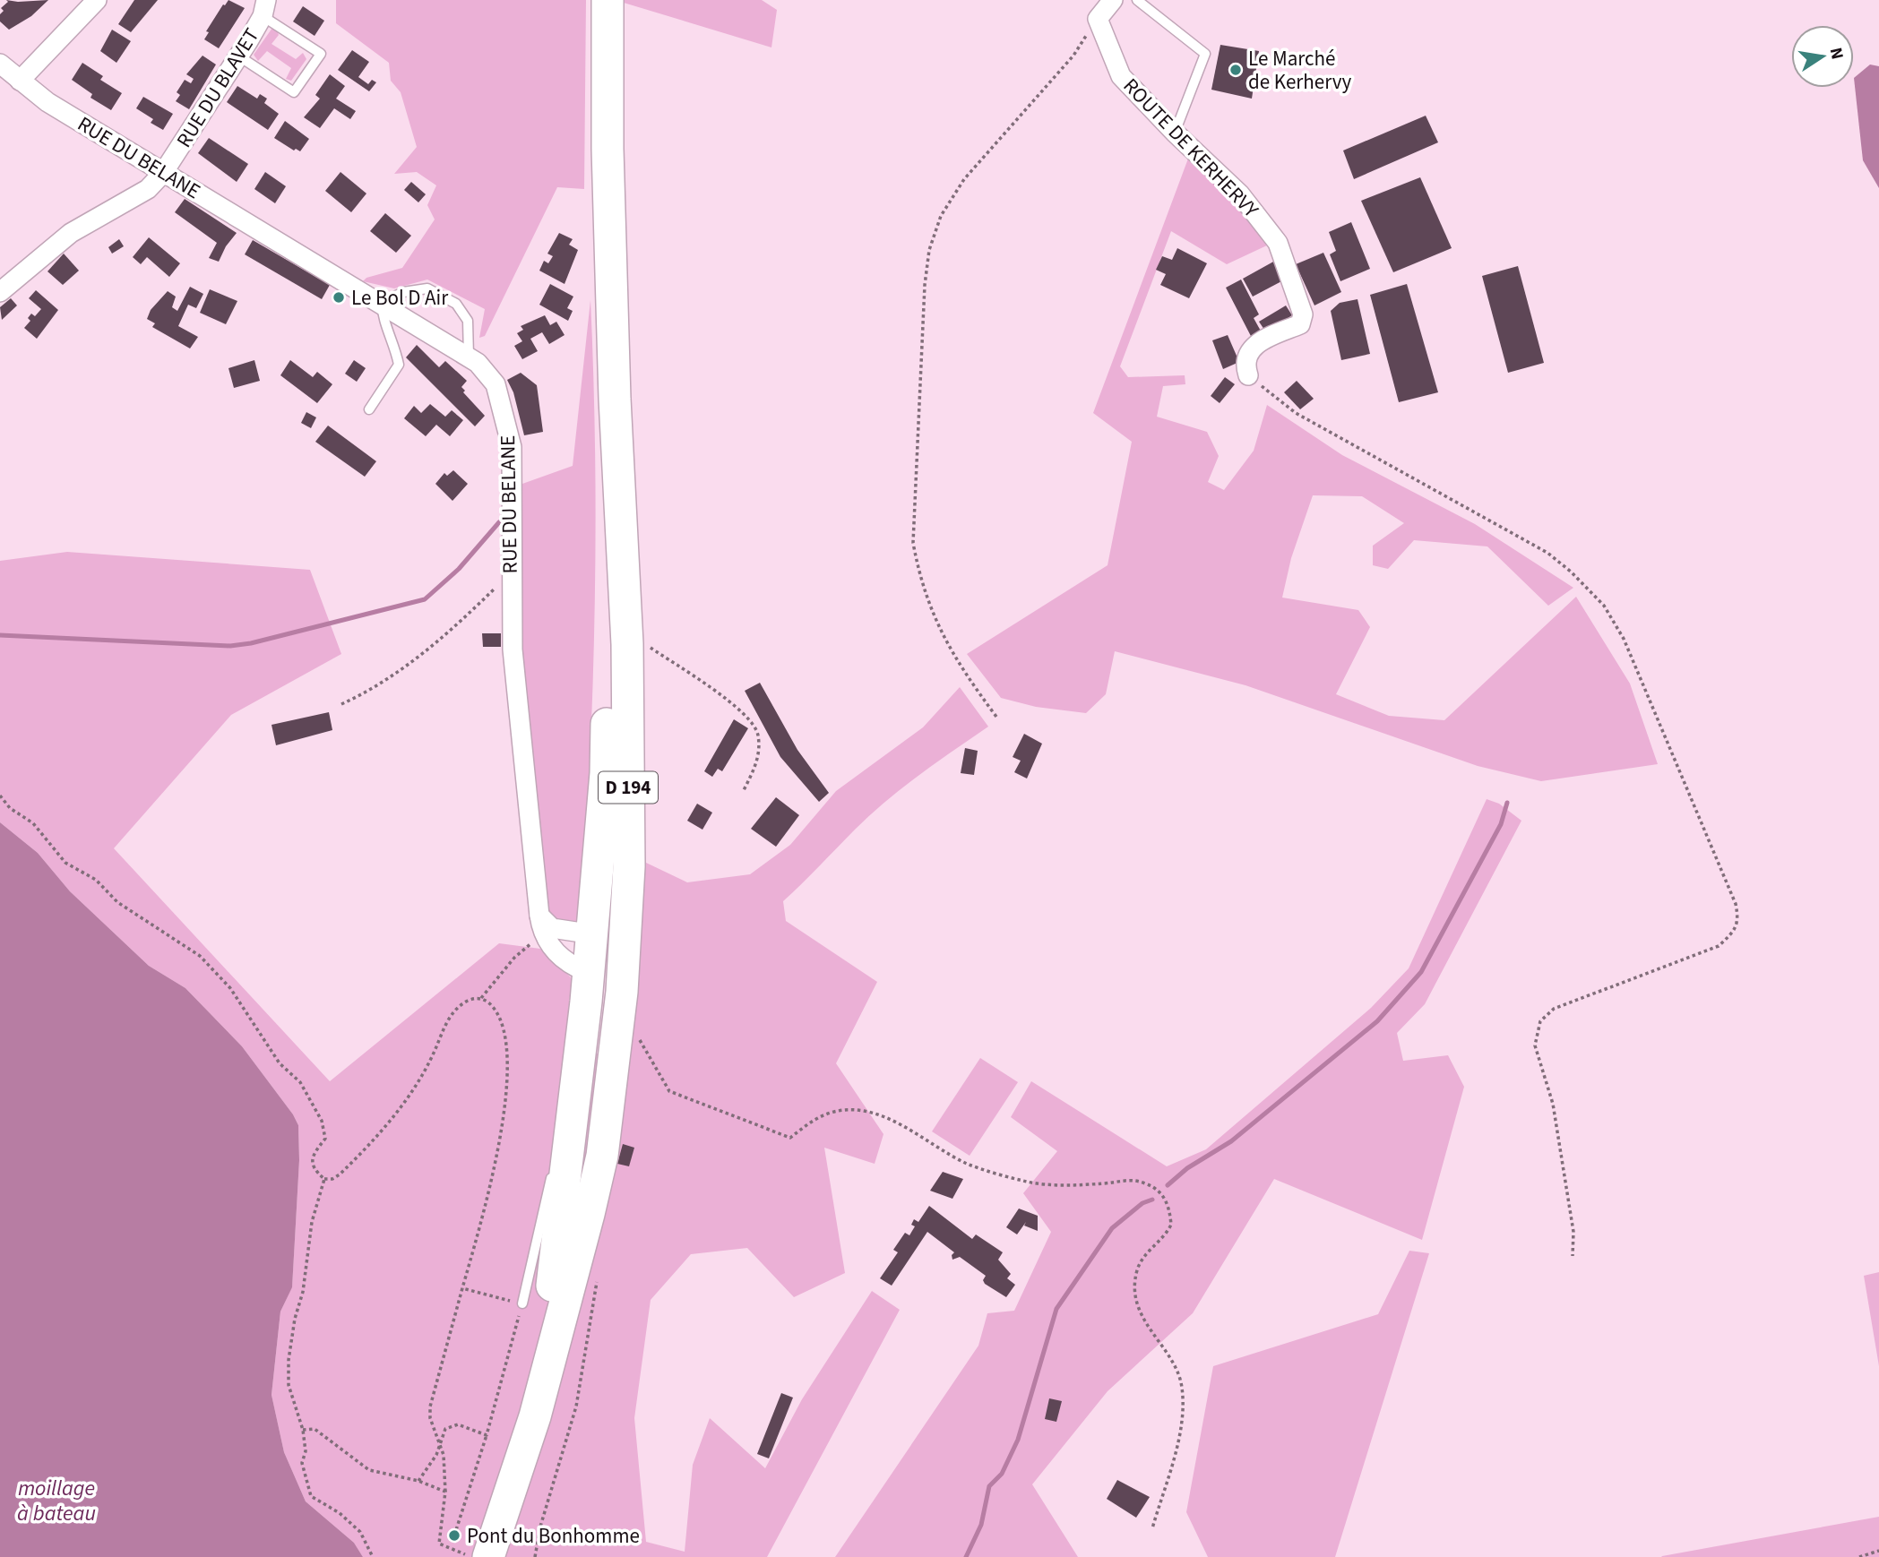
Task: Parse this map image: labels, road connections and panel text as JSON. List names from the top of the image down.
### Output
{
  "streets": {
    "main road": ["D 194"],
    "street": ["RUE DU BLAVET", "ROUTE DE KERHERVY", "RUE DU BELANE"]
  },
  "crossings": [
    ["RUE DU BLAVET", "RUE DU BELANE"]
  ],
  "water": ["moillage à bateau"],
  "places": ["Le Marché de Kerhervy", "Le Bol D Air", "Pont du Bonhomme"],
  "north": "right"
}
